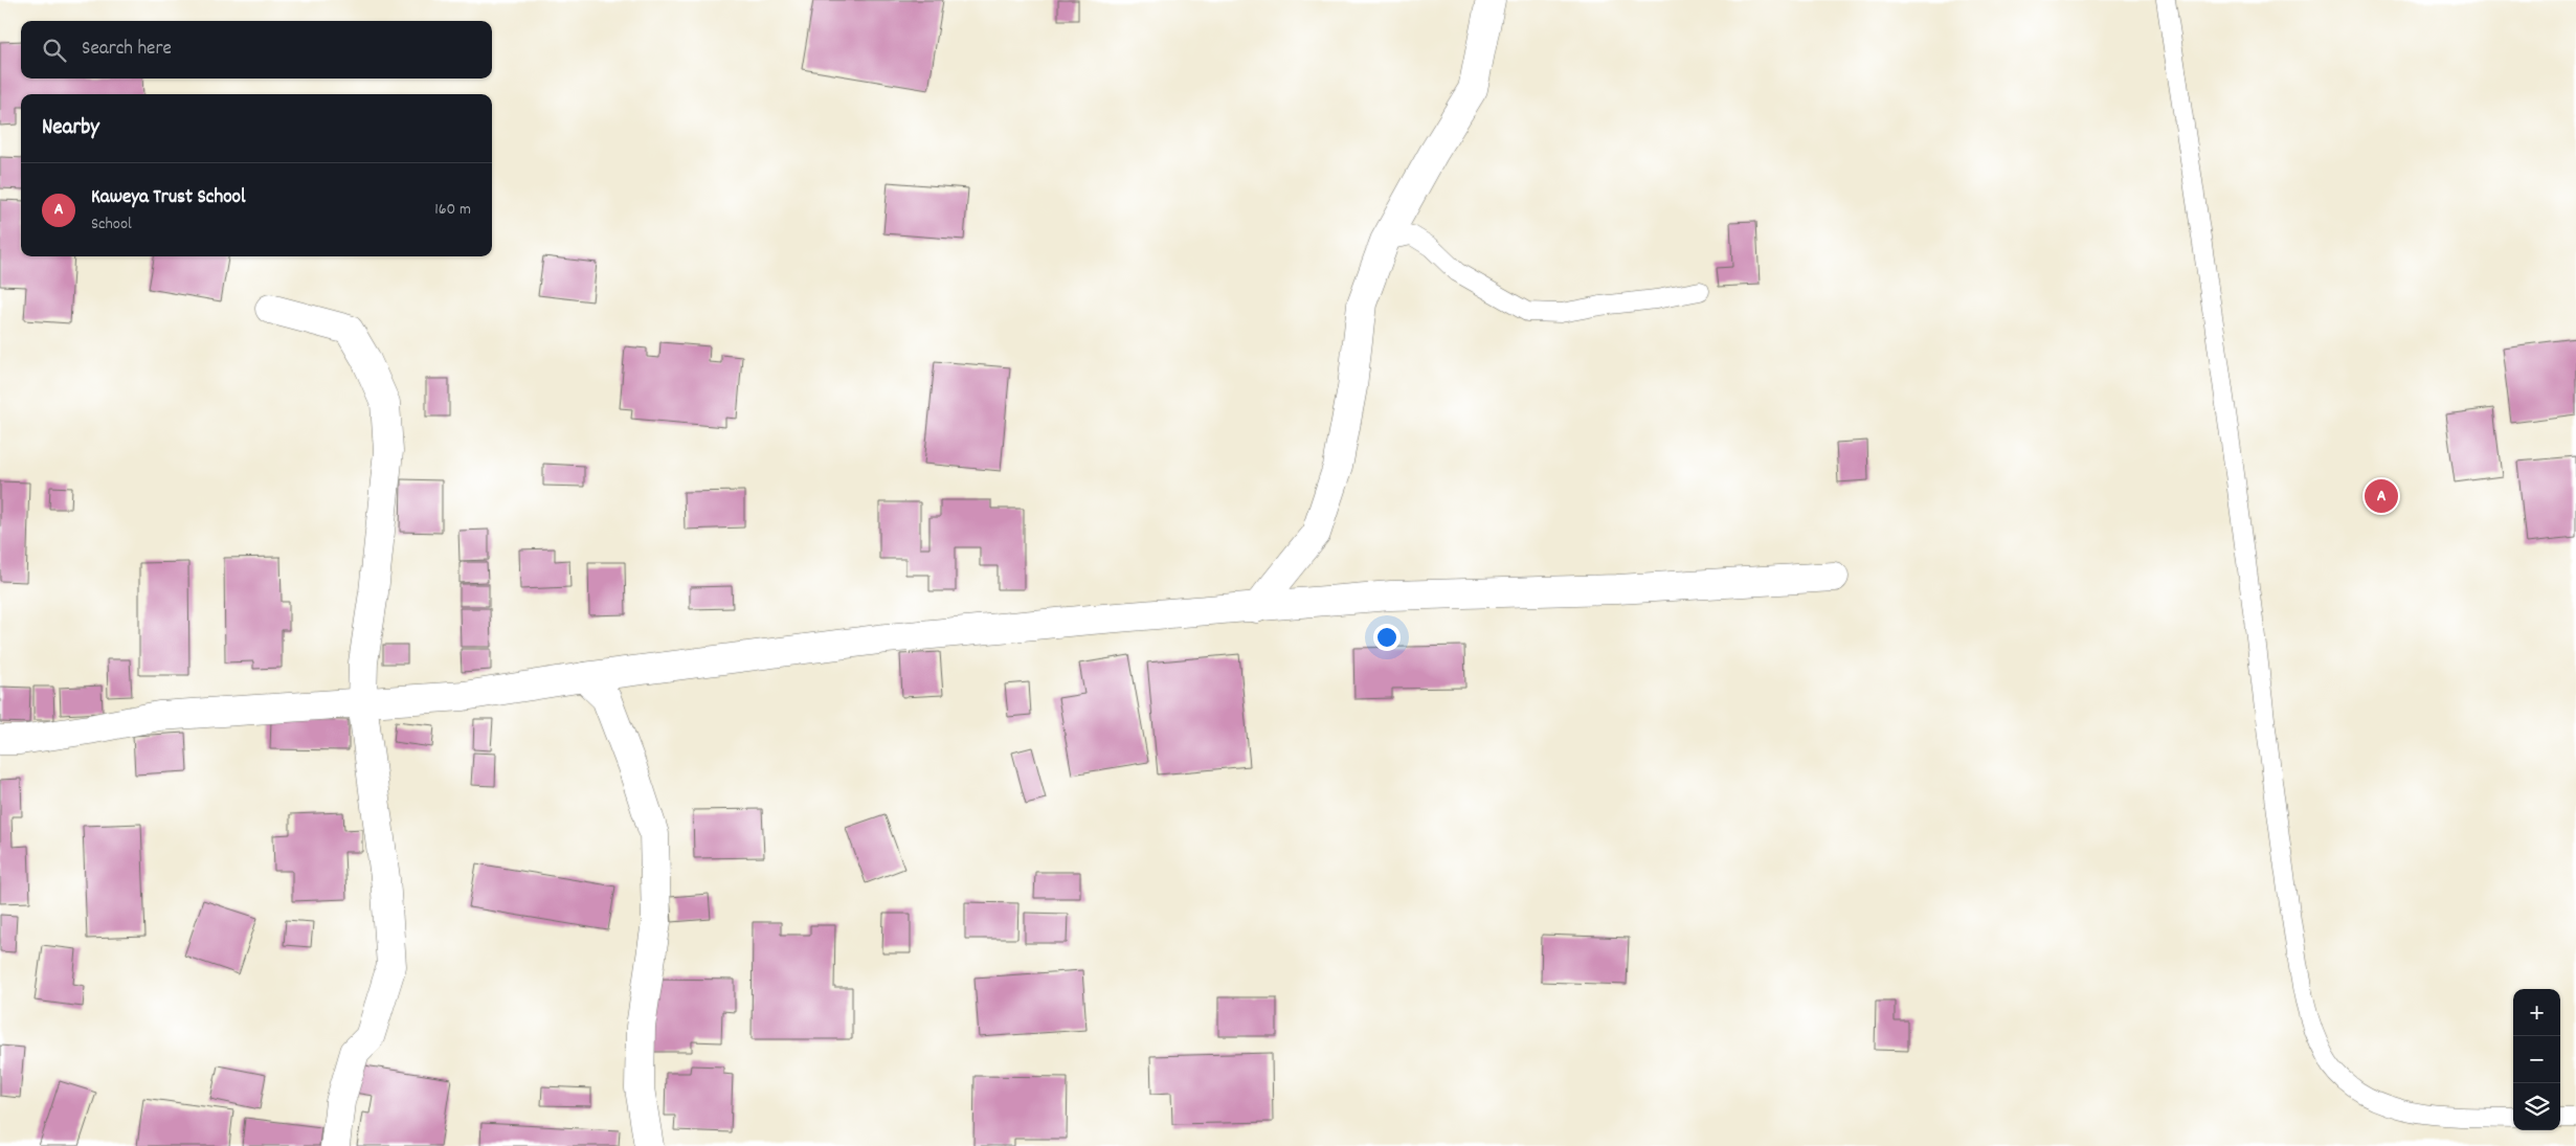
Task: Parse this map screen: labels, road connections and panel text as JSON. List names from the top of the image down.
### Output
{
  "page": {
    "search": "Search here",
    "heading": "Nearby",
    "list": [
      {
        "mark": "A",
        "name": "Kaweya Trust School",
        "note": "School",
        "value": "160 m"
      }
    ],
    "pins": "A",
    "map_buttons": ["+", "−"]
  }
}
